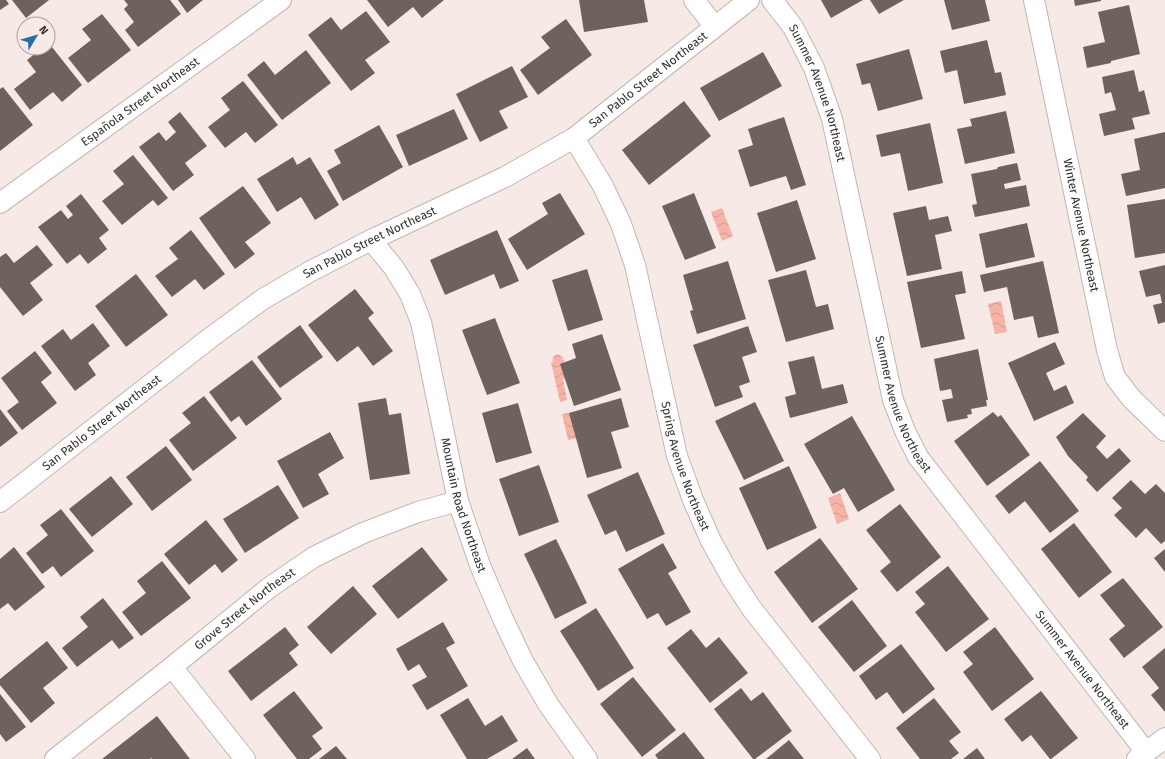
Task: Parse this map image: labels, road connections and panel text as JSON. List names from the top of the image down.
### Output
{
  "streets": {
    "street": [
      "San Pablo Street Northeast",
      "Summer Avenue Northeast",
      "Española Street Northeast",
      "Winter Avenue Northeast",
      "Spring Avenue Northeast",
      "Mountain Road Northeast",
      "Grove Street Northeast"
    ]
  },
  "crossings": [
    ["San Pablo Street Northeast", "Spring Avenue Northeast"],
    ["San Pablo Street Northeast", "Mountain Road Northeast"],
    ["Mountain Road Northeast", "Grove Street Northeast"]
  ],
  "north": "top right"
}
